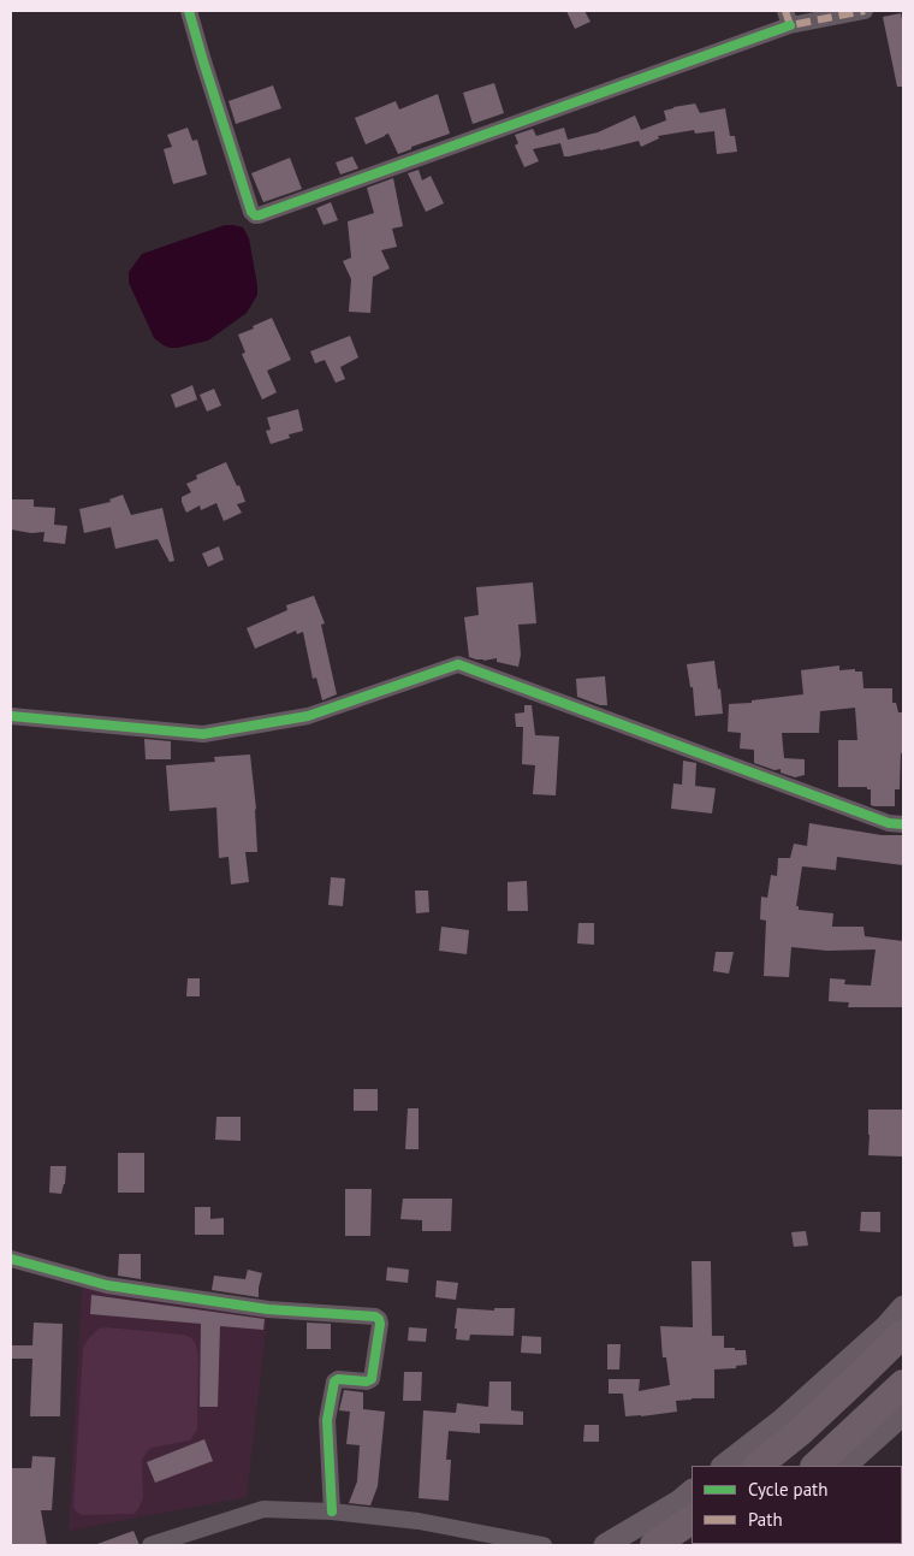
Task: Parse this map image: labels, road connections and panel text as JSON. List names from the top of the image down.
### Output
{
  "legend": ["Cycle path", "Path"]
}
